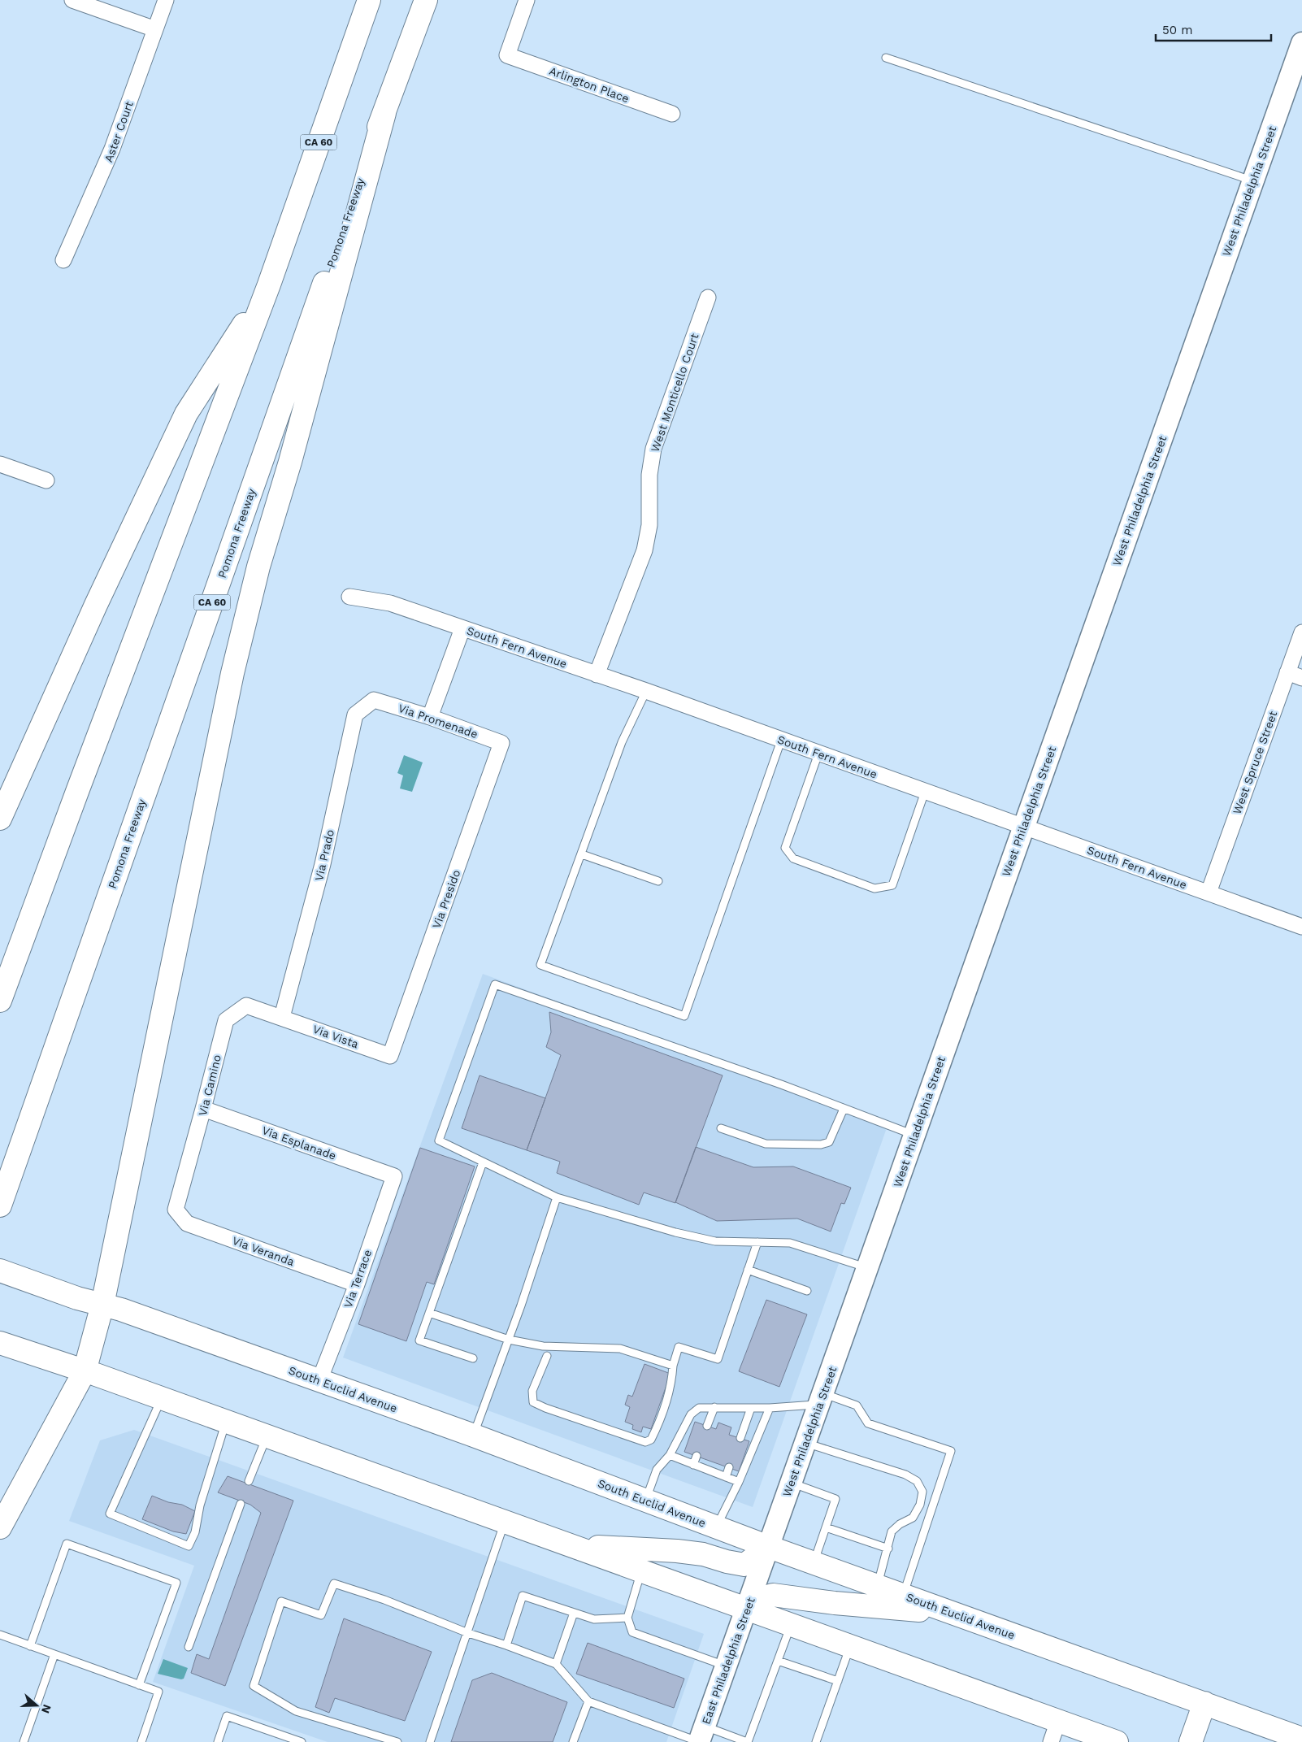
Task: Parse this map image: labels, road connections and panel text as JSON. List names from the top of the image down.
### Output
{
  "streets": {
    "main road": [
      "CA 60",
      "West Philadelphia Street",
      "Pomona Freeway",
      "South Euclid Avenue",
      "East Philadelphia Street"
    ],
    "street": [
      "Arlington Place",
      "Aster Court",
      "West Monticello Court",
      "South Fern Avenue",
      "Via Promenade",
      "West Spruce Street",
      "Via Prado",
      "Via Presido",
      "Via Vista",
      "Via Camino",
      "Via Esplanade",
      "Via Veranda",
      "Via Terrace"
    ]
  },
  "crossings": [
    ["West Philadelphia Street", "South Fern Avenue"],
    ["West Philadelphia Street", "South Euclid Avenue"],
    ["West Philadelphia Street", "East Philadelphia Street"],
    ["West Monticello Court", "South Fern Avenue"],
    ["South Fern Avenue", "West Spruce Street"],
    ["Via Promenade", "Via Prado"],
    ["Via Promenade", "Via Presido"],
    ["Via Prado", "Via Vista"],
    ["Via Prado", "Via Camino"],
    ["Via Presido", "Via Vista"],
    ["Via Vista", "Via Camino"],
    ["Via Camino", "Via Esplanade"],
    ["Via Camino", "Via Veranda"],
    ["Via Esplanade", "Via Terrace"],
    ["Via Veranda", "Via Terrace"],
    ["Via Terrace", "South Euclid Avenue"]
  ],
  "scale_bar": "50 m",
  "north": "right"
}
